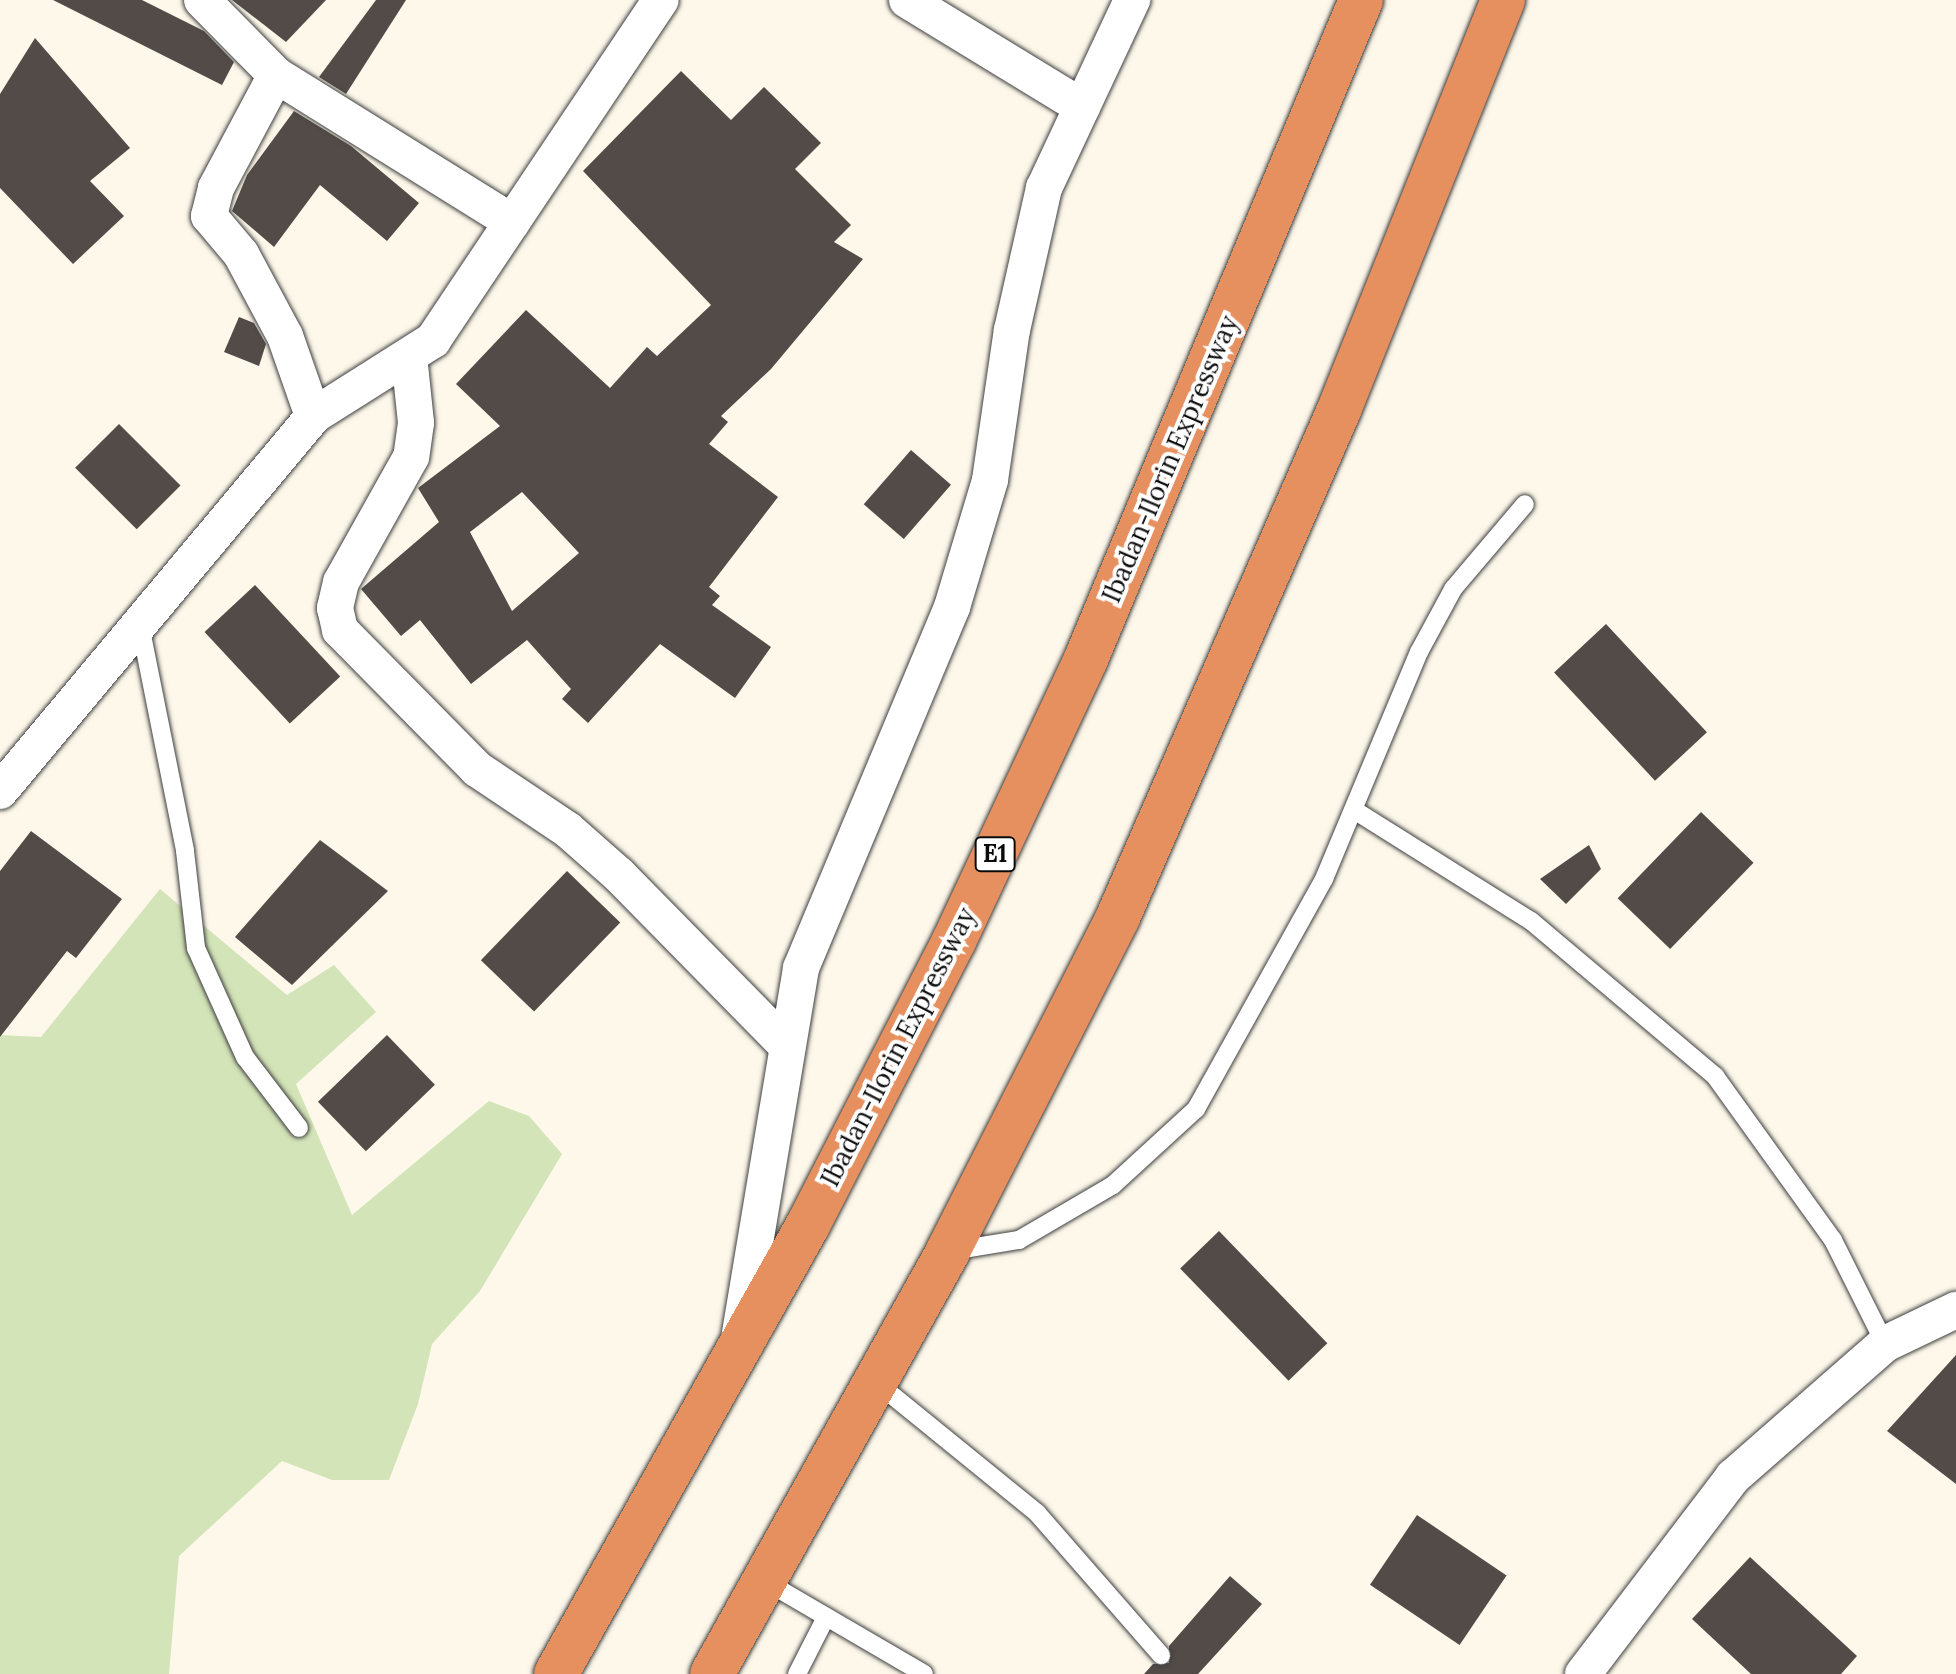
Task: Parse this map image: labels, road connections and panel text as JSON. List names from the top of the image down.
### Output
{
  "streets": {
    "highway": ["Ibadan-Ilorin Expressway", "E1"]
  }
}
